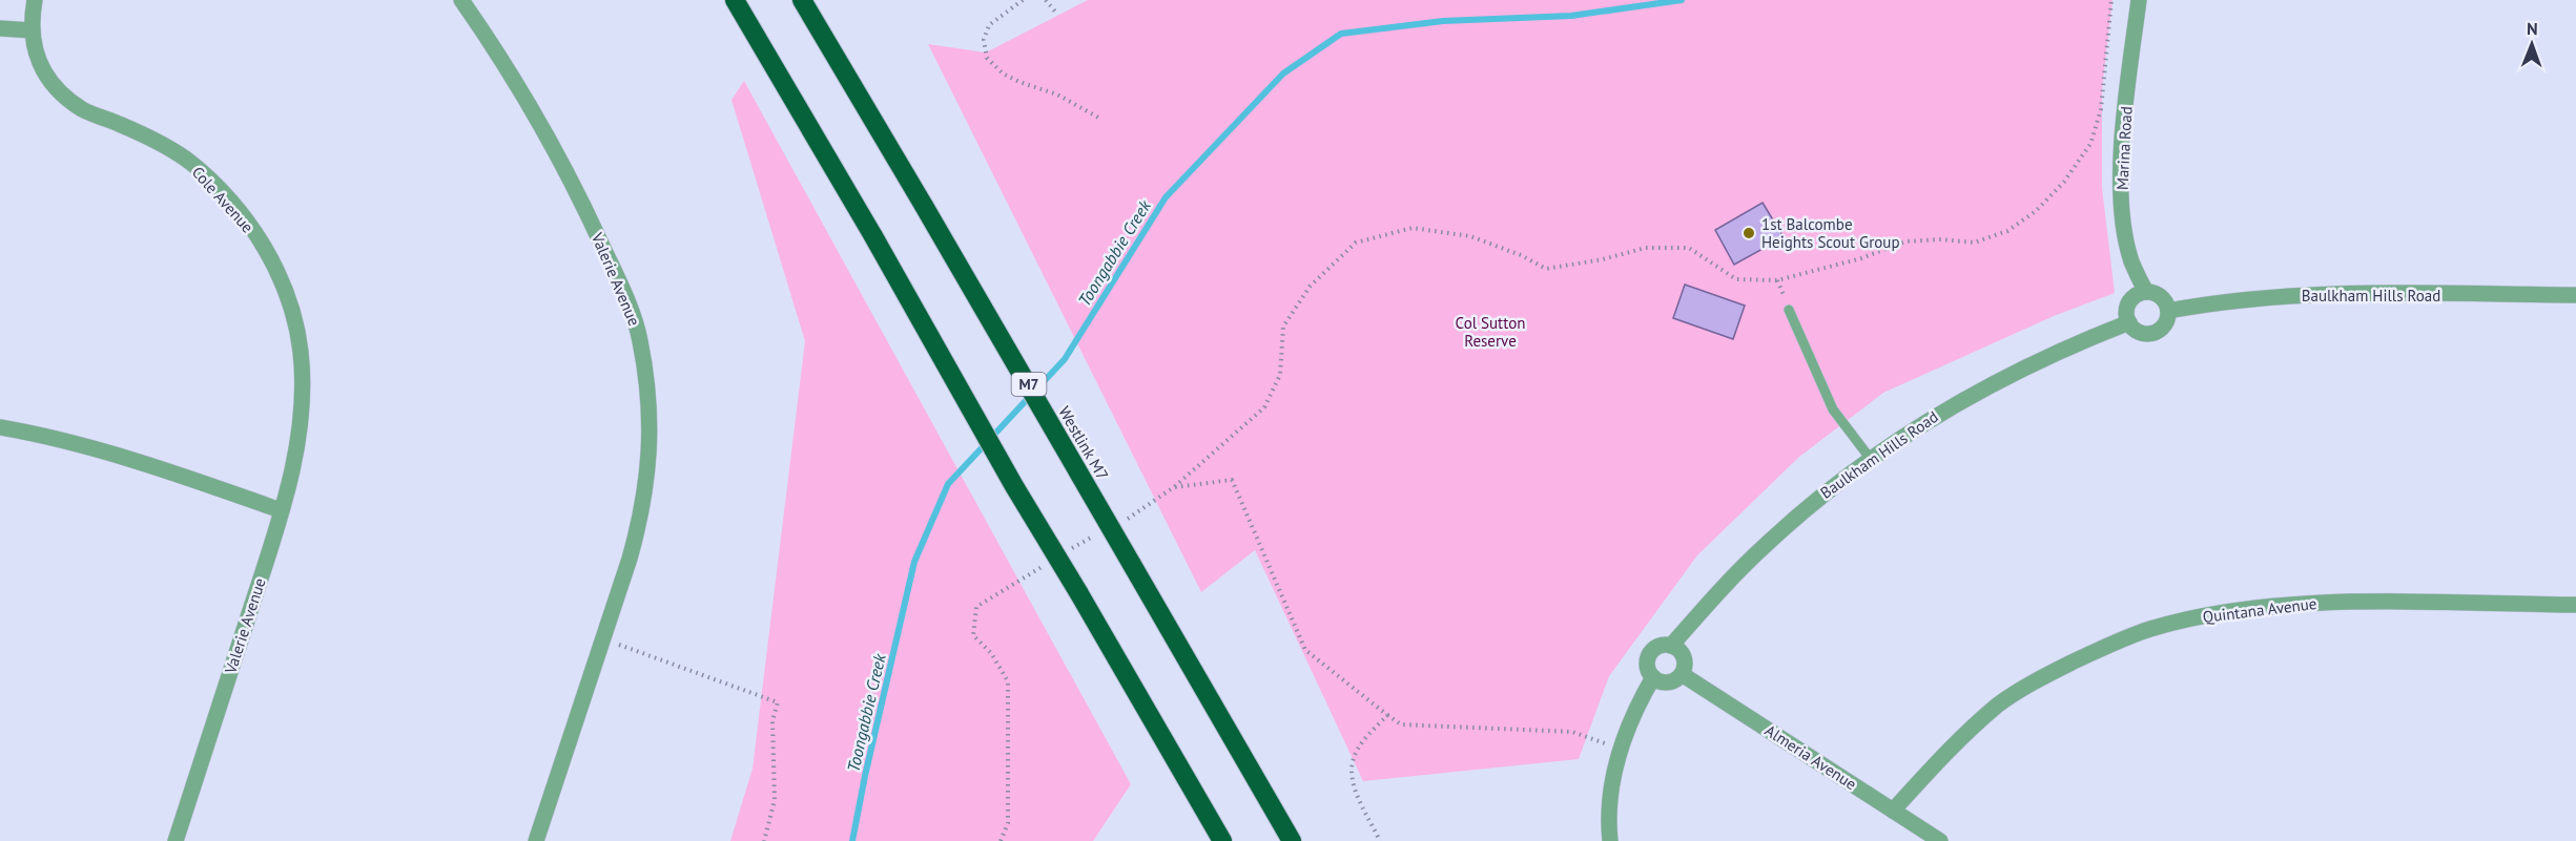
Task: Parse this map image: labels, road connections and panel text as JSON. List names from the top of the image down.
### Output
{
  "streets": {
    "highway": ["M7", "Westlink M7"],
    "street": [
      "Marina Road",
      "Cole Avenue",
      "Valerie Avenue",
      "Baulkham Hills Road",
      "Quintana Avenue",
      "Almeria Avenue"
    ]
  },
  "crossings": [
    ["Marina Road", "Baulkham Hills Road"],
    ["Cole Avenue", "Valerie Avenue"],
    ["Baulkham Hills Road", "Almeria Avenue"],
    ["Quintana Avenue", "Almeria Avenue"]
  ],
  "water": ["Toongabbie Creek"],
  "parks": ["Col Sutton Reserve"],
  "places": ["1st Balcombe Heights Scout Group"],
  "north": "top"
}
